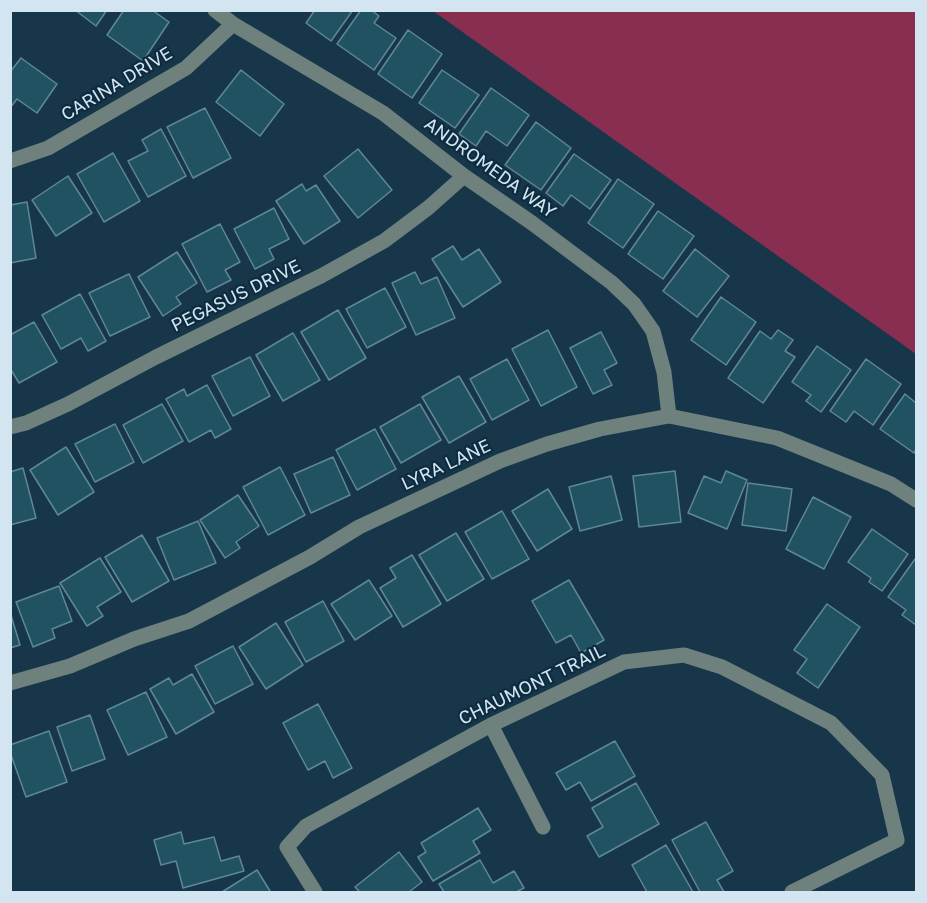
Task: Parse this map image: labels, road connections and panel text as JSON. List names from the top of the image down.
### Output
{
  "streets": {
    "street": [
      "CARINA DRIVE",
      "ANDROMEDA WAY",
      "PEGASUS DRIVE",
      "LYRA LANE",
      "CHAUMONT TRAIL"
    ]
  },
  "crossings": [
    ["CARINA DRIVE", "ANDROMEDA WAY"],
    ["ANDROMEDA WAY", "PEGASUS DRIVE"],
    ["ANDROMEDA WAY", "LYRA LANE"]
  ]
}
